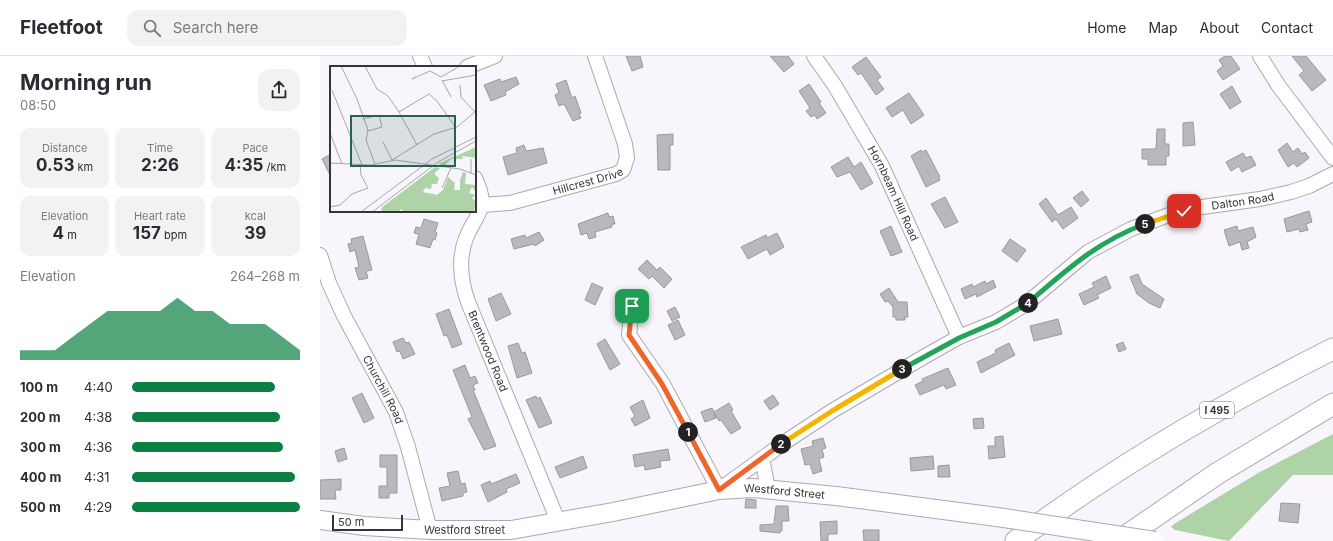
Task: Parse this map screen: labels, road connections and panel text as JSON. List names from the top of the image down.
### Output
{
  "streets": {
    "highway": ["I 495"],
    "main road": ["Westford Street"],
    "street": [
      "Hillcrest Drive",
      "Hornbeam Hill Road",
      "Dalton Road",
      "Brentwood Road",
      "Churchill Road"
    ]
  },
  "crossings": [
    ["Hillcrest Drive", "Brentwood Road"],
    ["Hornbeam Hill Road", "Dalton Road"],
    ["Dalton Road", "Westford Street"],
    ["Brentwood Road", "Westford Street"],
    ["Churchill Road", "Westford Street"]
  ],
  "scale_bar": "50 m",
  "page": {
    "header": "Fleetfoot",
    "search": "Search here",
    "nav": [
      "Home",
      "Map",
      "About",
      "Contact"
    ],
    "heading": ["Morning run", "08:50"],
    "stats": [
      ["Distance", "0.53 km"],
      ["Time", "2:26"],
      ["Pace", "4:35 /km"],
      ["Elevation", "4 m"],
      ["Heart rate", "157 bpm"],
      ["kcal", "39"]
    ],
    "pins": [
      "5",
      "4",
      "3",
      "1",
      "2"
    ],
    "chart": ["Elevation", "264–268 m"],
    "list": [
      {
        "name": "100 m",
        "note": "4:40"
      },
      {
        "name": "200 m",
        "note": "4:38"
      },
      {
        "name": "300 m",
        "note": "4:36"
      },
      {
        "name": "400 m",
        "note": "4:31"
      },
      {
        "name": "500 m",
        "note": "4:29"
      }
    ],
    "scale": "50 m"
  }
}
